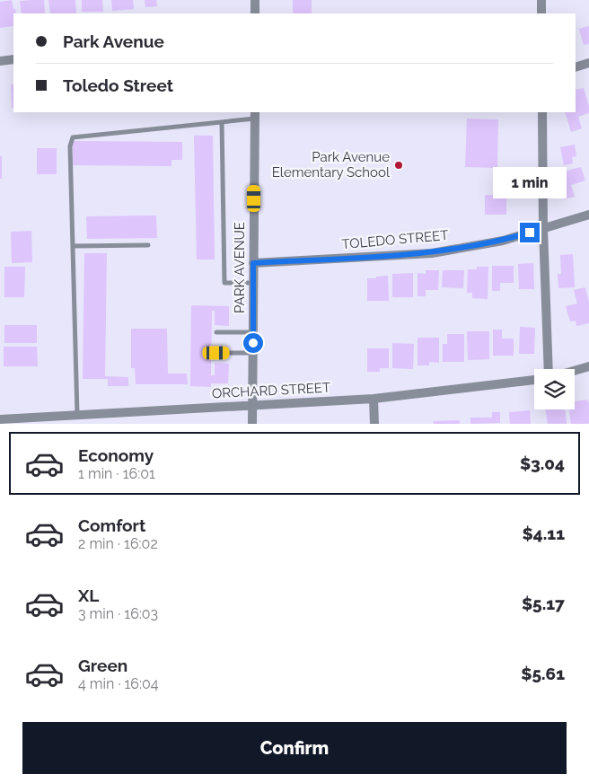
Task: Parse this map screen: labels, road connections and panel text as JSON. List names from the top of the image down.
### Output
{
  "streets": {
    "street": ["TOLEDO STREET", "PARK AVENUE", "ORCHARD STREET"]
  },
  "crossings": [
    ["TOLEDO STREET", "PARK AVENUE"],
    ["PARK AVENUE", "ORCHARD STREET"]
  ],
  "places": ["Park Avenue Elementary School"],
  "page": {
    "banner": ["Park Avenue", "Toledo Street"],
    "bubble": "1 min",
    "list": [
      {
        "name": "Economy",
        "note": "1 min · 16:01",
        "value": "$3.04"
      },
      {
        "name": "Comfort",
        "note": "2 min · 16:02",
        "value": "$4.11"
      },
      {
        "name": "XL",
        "note": "3 min · 16:03",
        "value": "$5.17"
      },
      {
        "name": "Green",
        "note": "4 min · 16:04",
        "value": "$5.61"
      }
    ],
    "buttons": "Confirm"
  }
}
